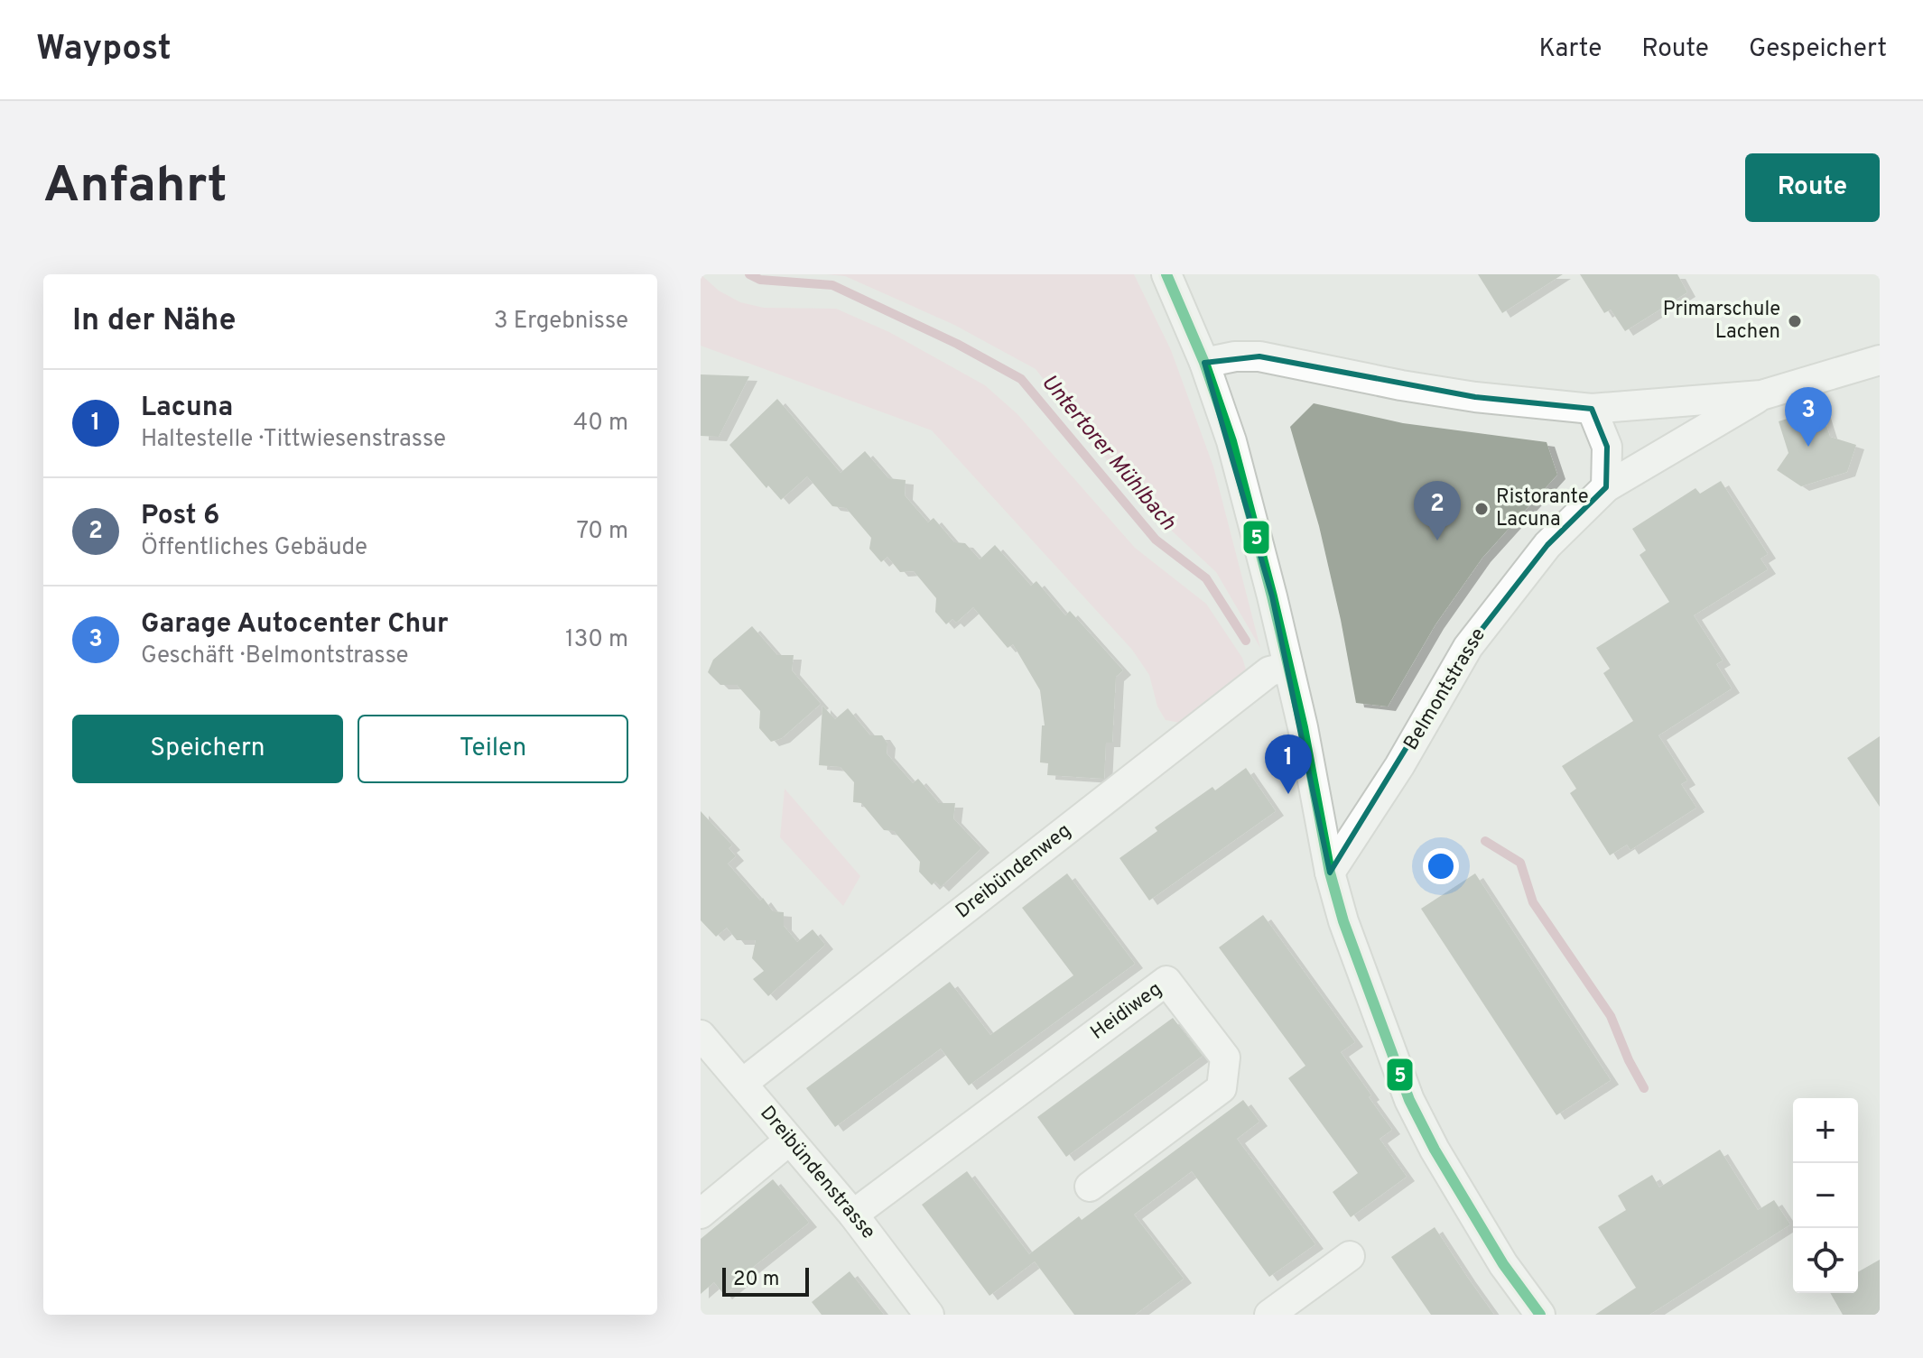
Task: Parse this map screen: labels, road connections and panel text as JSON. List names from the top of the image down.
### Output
{
  "streets": {
    "street": [
      "Belmontstrasse",
      "Dreibündenweg",
      "Heidiweg",
      "Dreibündenstrasse"
    ]
  },
  "crossings": [
    ["Dreibündenweg", "Dreibündenstrasse"],
    ["Heidiweg", "Dreibündenstrasse"]
  ],
  "water": ["Untertorer Mühlbach"],
  "places": ["Primarschule Lachen", "Ristorante Lacuna"],
  "lines": ["transit line 5"],
  "scale_bar": "20 m",
  "page": {
    "header": "Waypost",
    "nav": ["Karte", "Route", "Gespeichert"],
    "buttons": [
      "Route",
      ["Speichern", "Teilen"]
    ],
    "title": "Anfahrt",
    "heading": ["In der Nähe", "3 Ergebnisse"],
    "list": [
      {
        "mark": "1",
        "name": "Lacuna",
        "note": "Haltestelle · Tittwiesenstrasse",
        "value": "40 m"
      },
      {
        "mark": "2",
        "name": "Post 6",
        "note": "Öffentliches Gebäude",
        "value": "70 m"
      },
      {
        "mark": "3",
        "name": "Garage Autocenter Chur",
        "note": "Geschäft · Belmontstrasse",
        "value": "130 m"
      }
    ],
    "pins": ["3", "2", "1"],
    "map_buttons": ["+", "−"],
    "scale": "20 m"
  }
}
